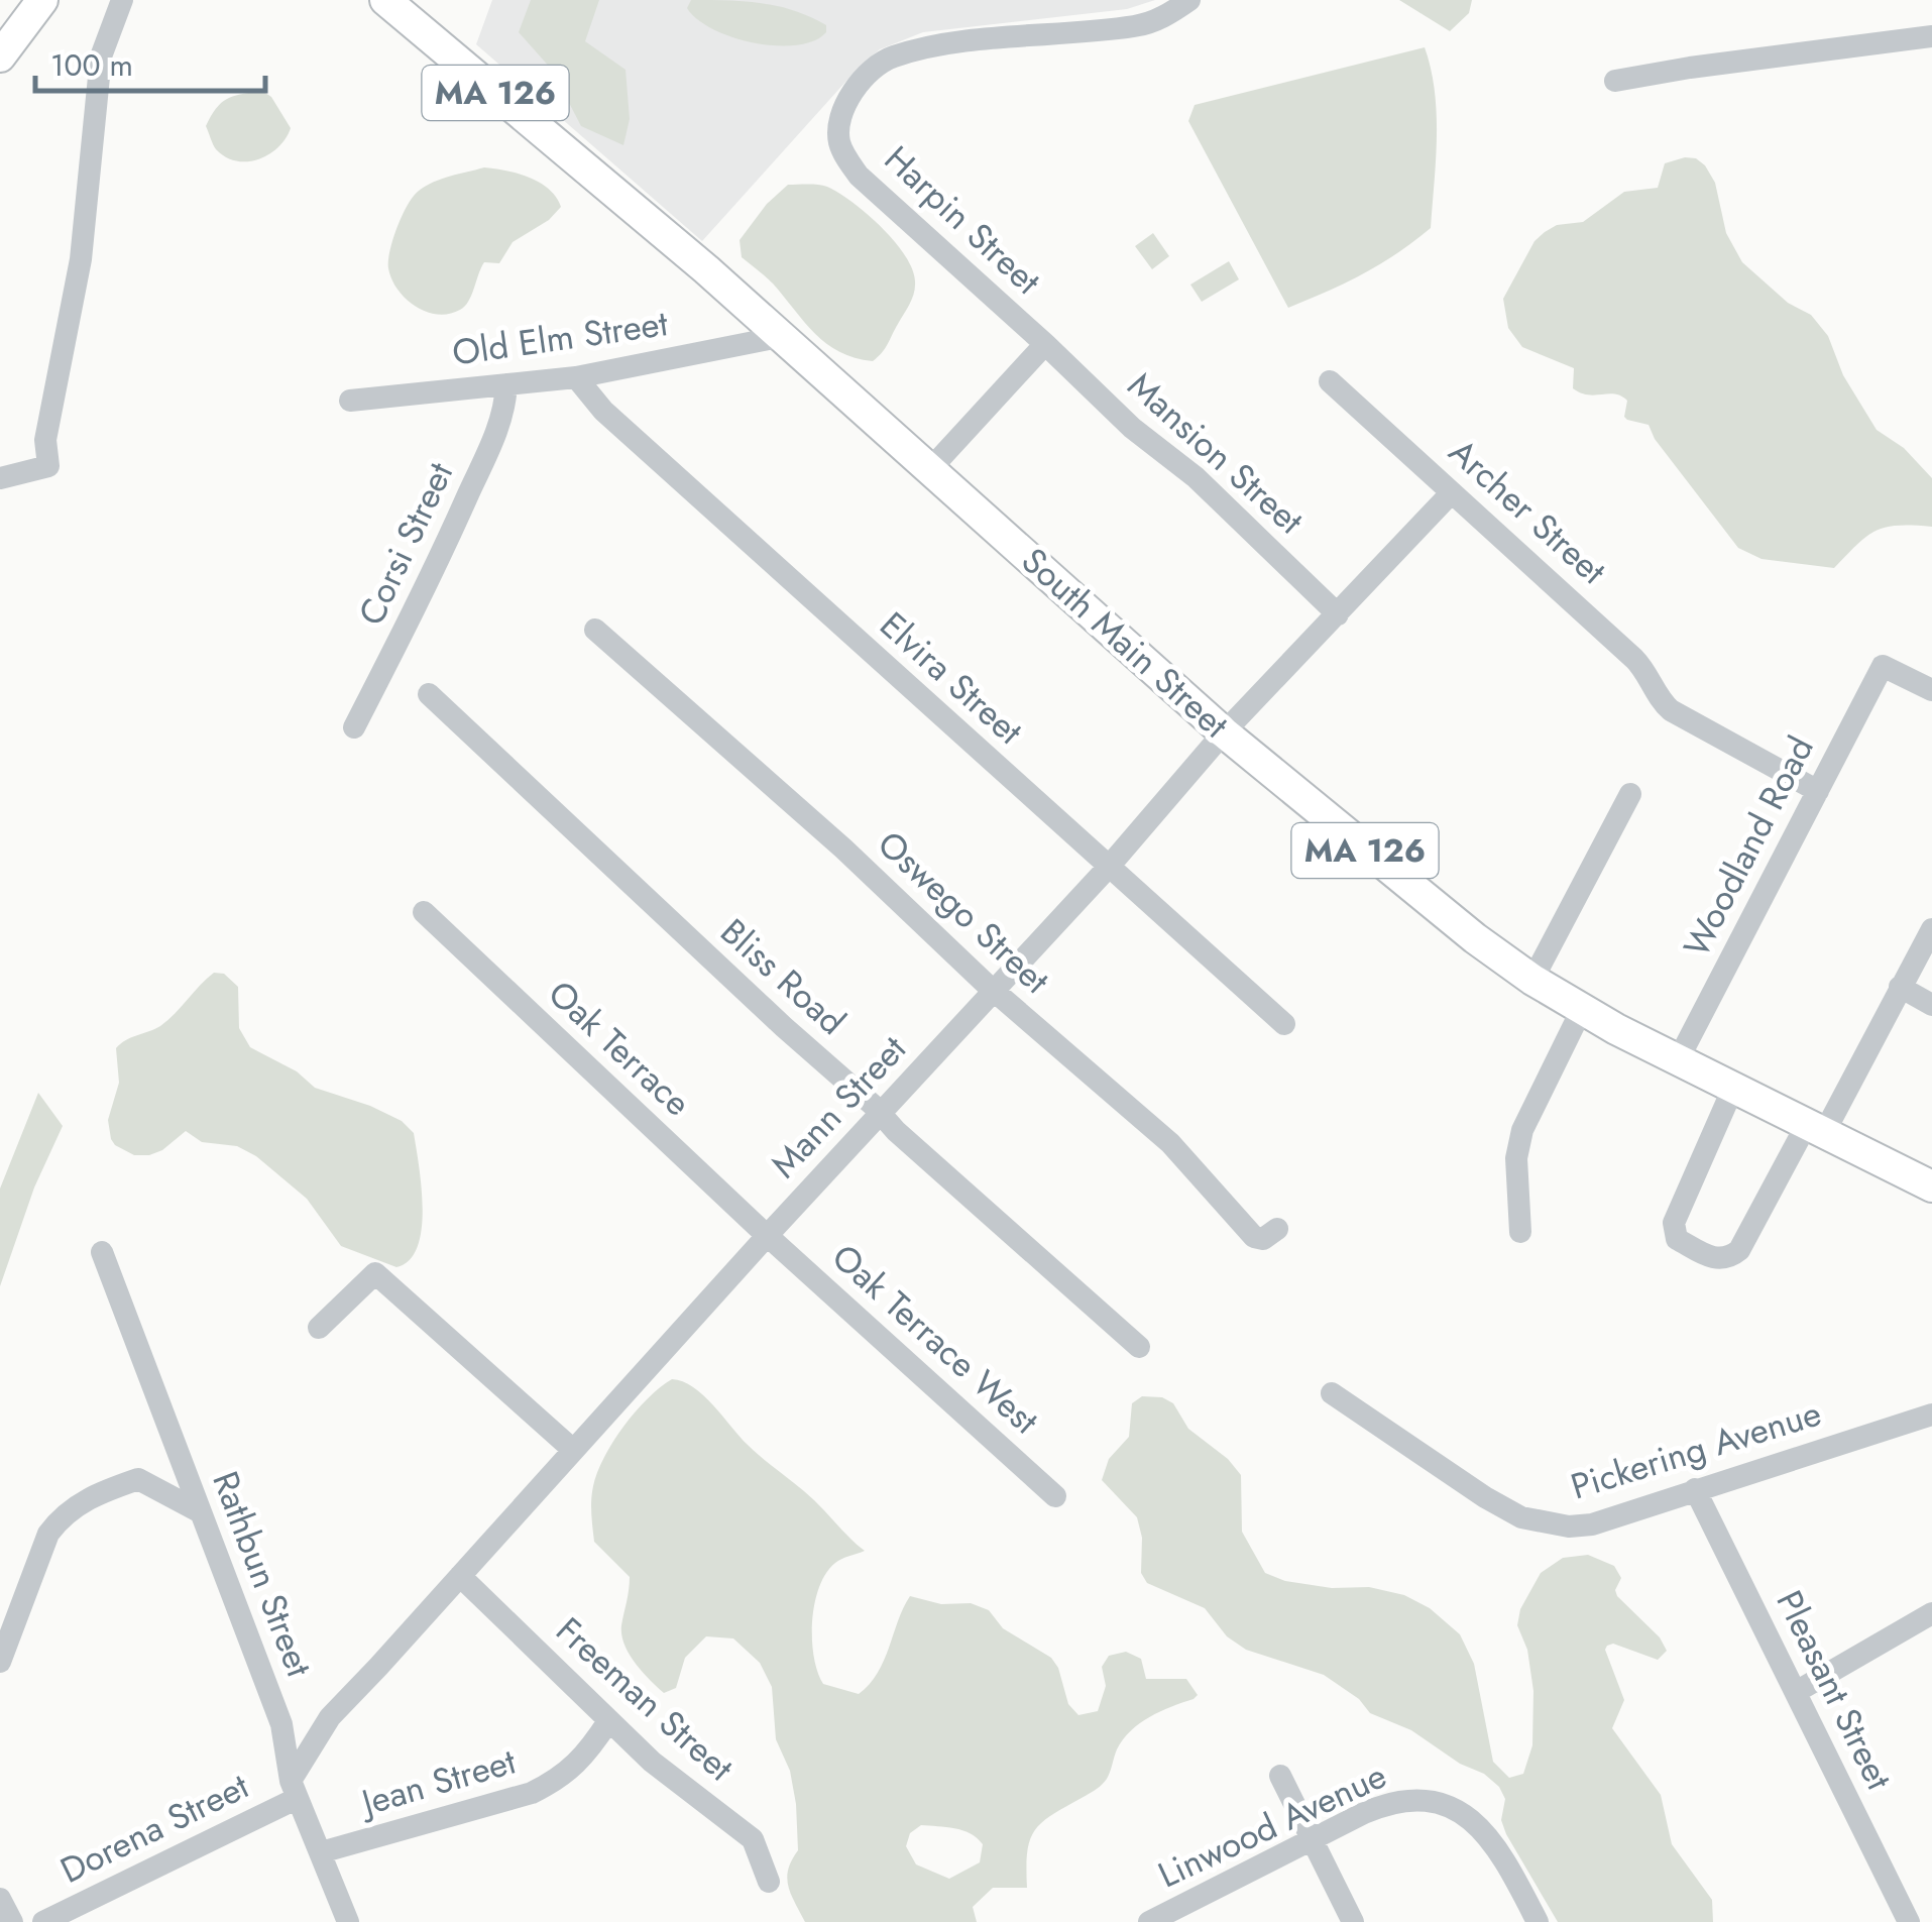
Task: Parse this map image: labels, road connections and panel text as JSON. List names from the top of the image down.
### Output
{
  "streets": {
    "main road": ["MA 126", "South Main Street"],
    "street": [
      "Harpin Street",
      "Old Elm Street",
      "Mansion Street",
      "Archer Street",
      "Corsi Street",
      "Elvira Street",
      "Woodland Road",
      "Oswego Street",
      "Bliss Road",
      "Oak Terrace",
      "Mann Street",
      "Oak Terrace West",
      "Pickering Avenue",
      "Rathbun Street",
      "Pleasant Street",
      "Freeman Street",
      "Jean Street",
      "Linwood Avenue",
      "Dorena Street"
    ]
  },
  "crossings": [
    ["Harpin Street", "Mansion Street"],
    ["Harpin Street", "South Main Street"],
    ["Old Elm Street", "Corsi Street"],
    ["Old Elm Street", "South Main Street"],
    ["Old Elm Street", "Elvira Street"],
    ["Mansion Street", "Mann Street"],
    ["Archer Street", "Woodland Road"],
    ["Archer Street", "Mann Street"],
    ["South Main Street", "Woodland Road"],
    ["South Main Street", "Mann Street"],
    ["Elvira Street", "Mann Street"],
    ["Oswego Street", "Mann Street"],
    ["Bliss Road", "Mann Street"],
    ["Oak Terrace", "Mann Street"],
    ["Oak Terrace", "Oak Terrace West"],
    ["Mann Street", "Oak Terrace West"],
    ["Mann Street", "Rathbun Street"],
    ["Mann Street", "Freeman Street"],
    ["Mann Street", "Dorena Street"],
    ["Pickering Avenue", "Pleasant Street"],
    ["Rathbun Street", "Jean Street"],
    ["Rathbun Street", "Dorena Street"],
    ["Freeman Street", "Jean Street"]
  ],
  "scale_bar": "100 m"
}
